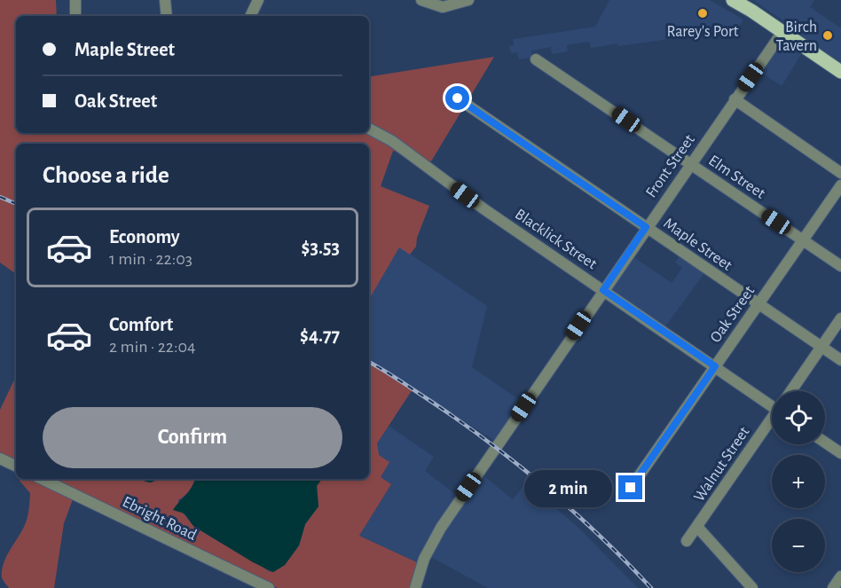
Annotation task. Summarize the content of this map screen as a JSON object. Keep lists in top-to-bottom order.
{
  "streets": {
    "street": [
      "Front Street",
      "Elm Street",
      "Blacklick Street",
      "Maple Street",
      "Oak Street",
      "Walnut Street",
      "Ebright Road"
    ]
  },
  "crossings": [
    ["Front Street", "Elm Street"],
    ["Front Street", "Blacklick Street"],
    ["Front Street", "Maple Street"],
    ["Elm Street", "Oak Street"],
    ["Blacklick Street", "Oak Street"],
    ["Maple Street", "Oak Street"]
  ],
  "places": ["Rarey's Port", "Birch Tavern"],
  "page": {
    "banner": ["Maple Street", "Oak Street"],
    "heading": "Choose a ride",
    "list": [
      {
        "name": "Economy",
        "note": "1 min · 22:03",
        "value": "$3.53"
      },
      {
        "name": "Comfort",
        "note": "2 min · 22:04",
        "value": "$4.77"
      }
    ],
    "map_buttons": ["+", "−"],
    "buttons": "Confirm",
    "bubble": "2 min"
  }
}
